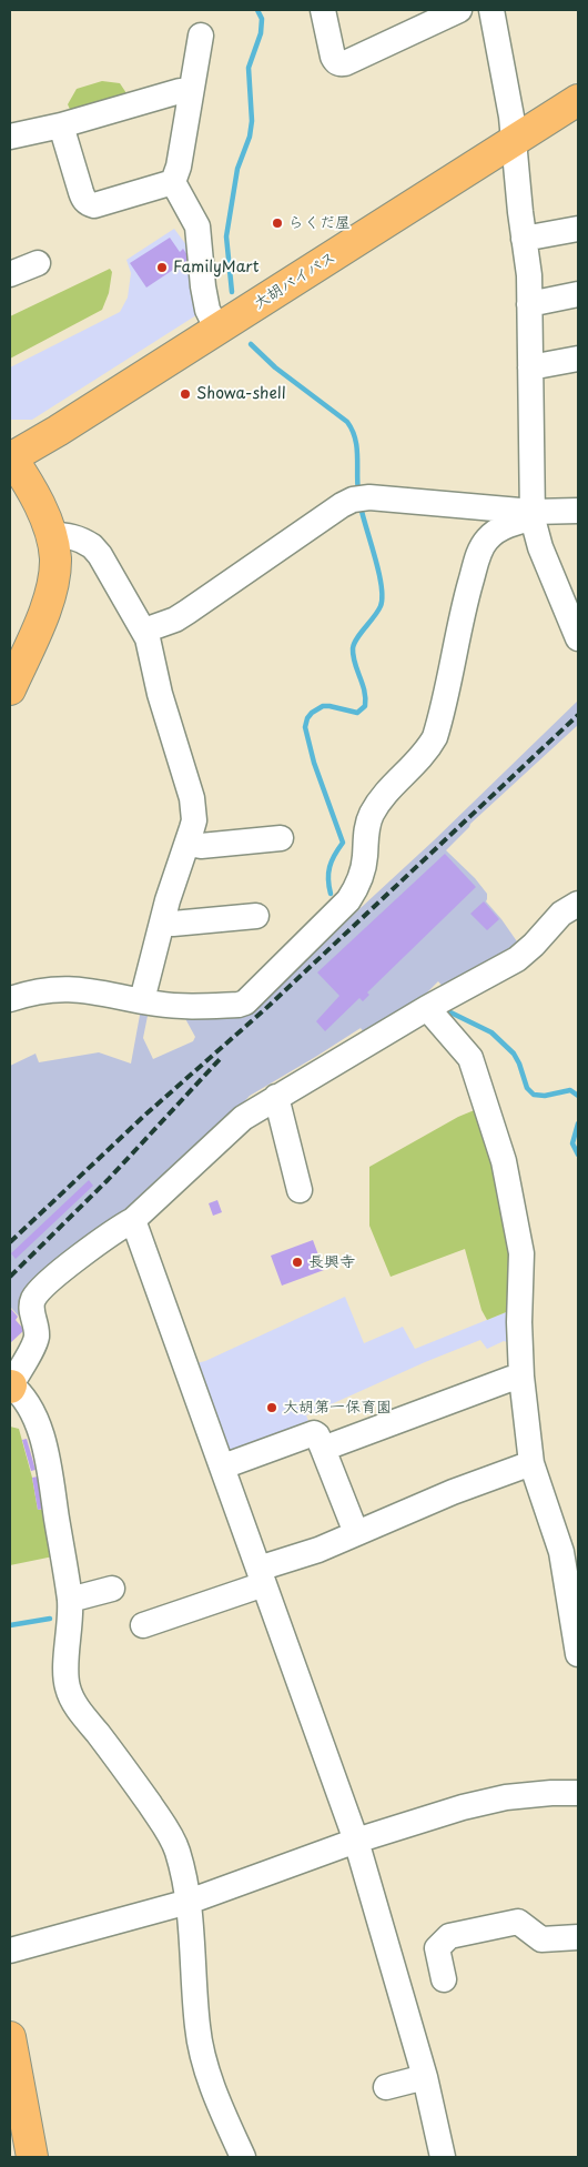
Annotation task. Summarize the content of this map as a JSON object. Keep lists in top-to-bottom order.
{
  "streets": {
    "main road": ["大胡バイパス"]
  },
  "places": [
    "らくだ屋",
    "FamilyMart",
    "Showa-shell",
    "長興寺",
    "大胡第一保育園"
  ]
}
